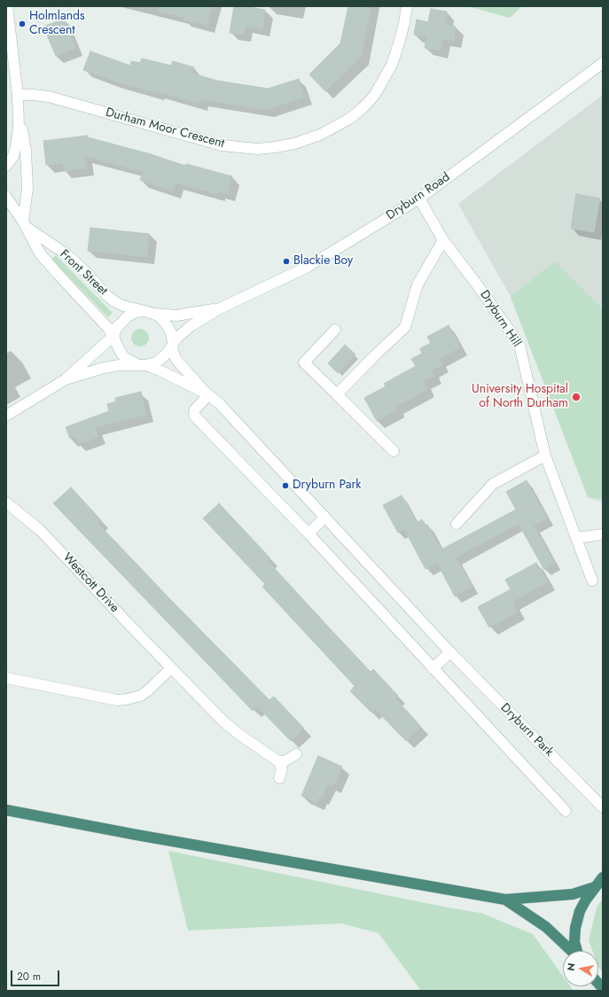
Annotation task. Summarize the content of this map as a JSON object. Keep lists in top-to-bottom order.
{
  "streets": {
    "street": [
      "Durham Moor Crescent",
      "Dryburn Road",
      "Front Street",
      "Dryburn Hill",
      "Westcott Drive",
      "Dryburn Park"
    ]
  },
  "crossings": [
    ["Dryburn Road", "Front Street"],
    ["Dryburn Road", "Dryburn Hill"],
    ["Dryburn Road", "Dryburn Park"],
    ["Front Street", "Dryburn Park"]
  ],
  "places": [
    "Holmlands Crescent",
    "Blackie Boy",
    "University Hospital of North Durham",
    "Dryburn Park"
  ],
  "scale_bar": "20 m",
  "north": "left"
}
